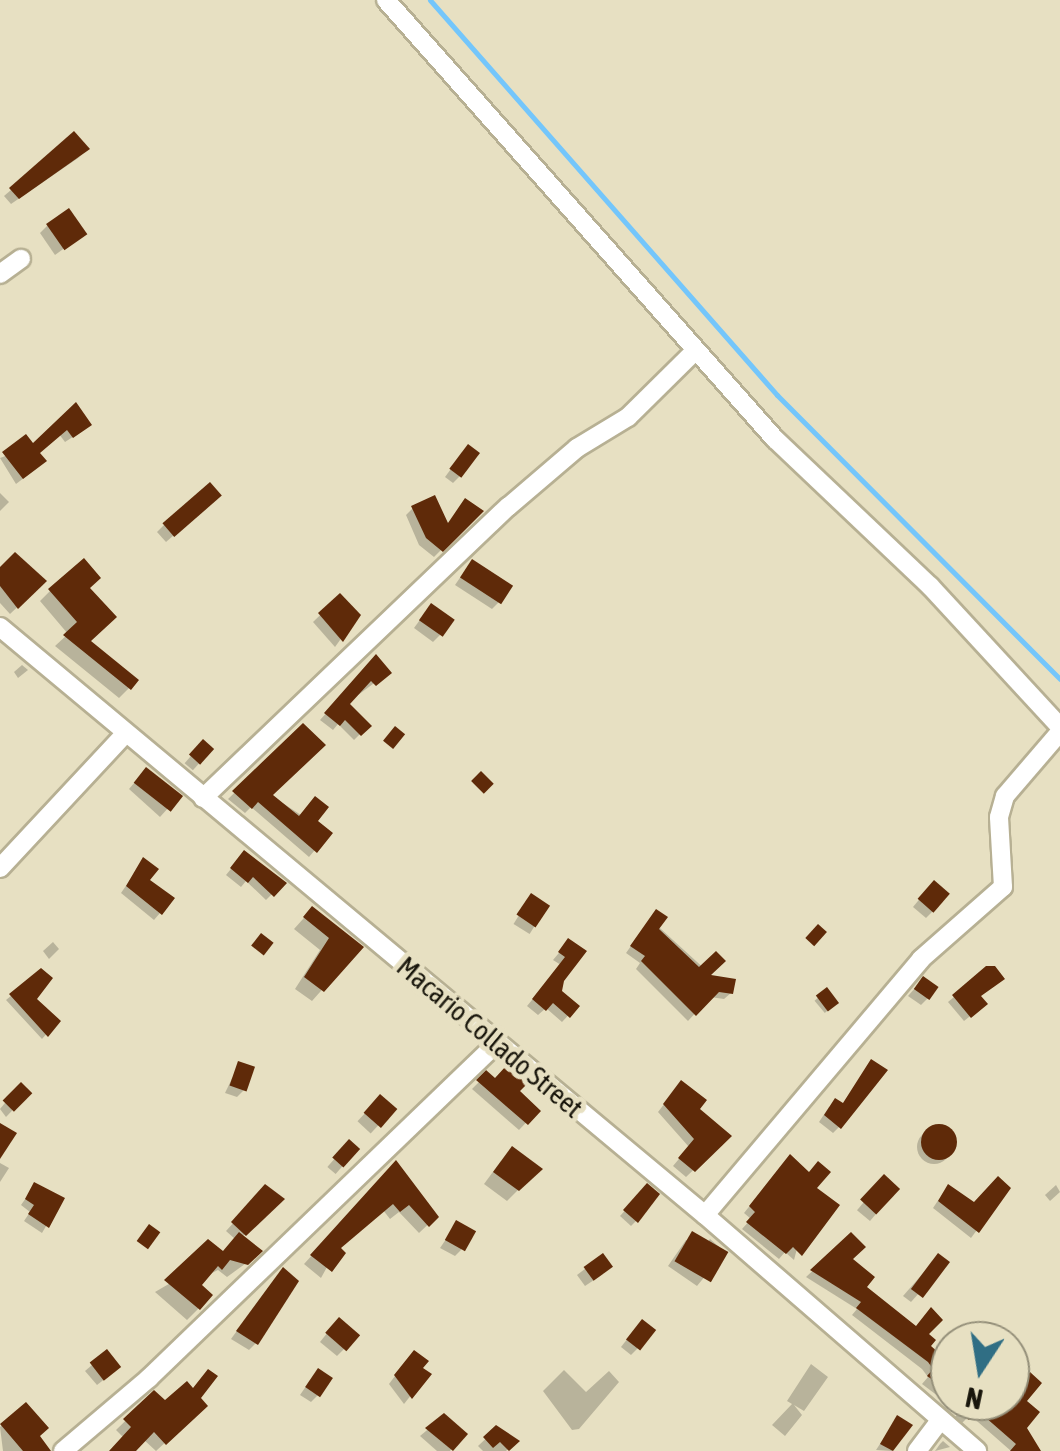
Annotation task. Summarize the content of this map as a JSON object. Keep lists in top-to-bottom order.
{
  "streets": {
    "street": ["Macario Collado Street"]
  },
  "north": "bottom"
}
